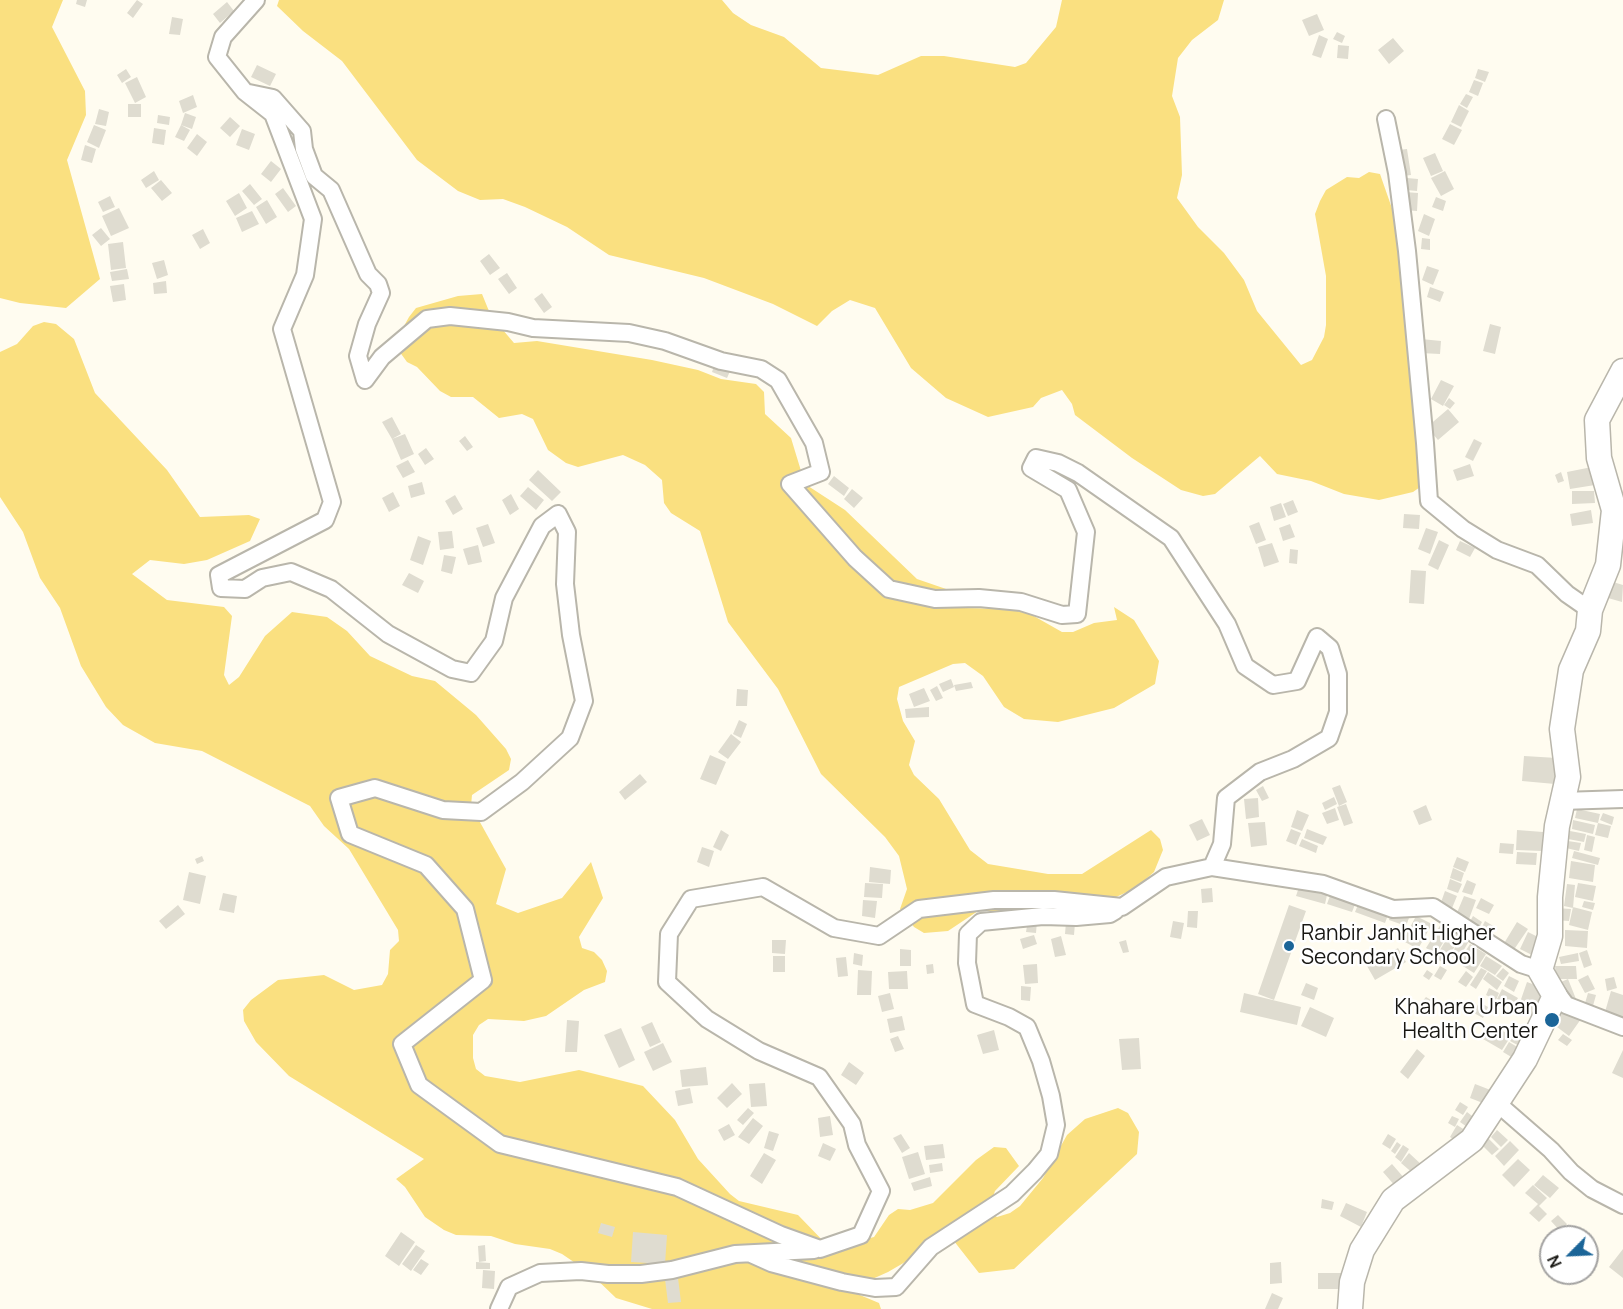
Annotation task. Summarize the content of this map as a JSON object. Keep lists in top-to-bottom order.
{
  "places": ["Ranbir Janhit Higher Secondary School", "Khahare Urban Health Center"],
  "north": "bottom left"
}
